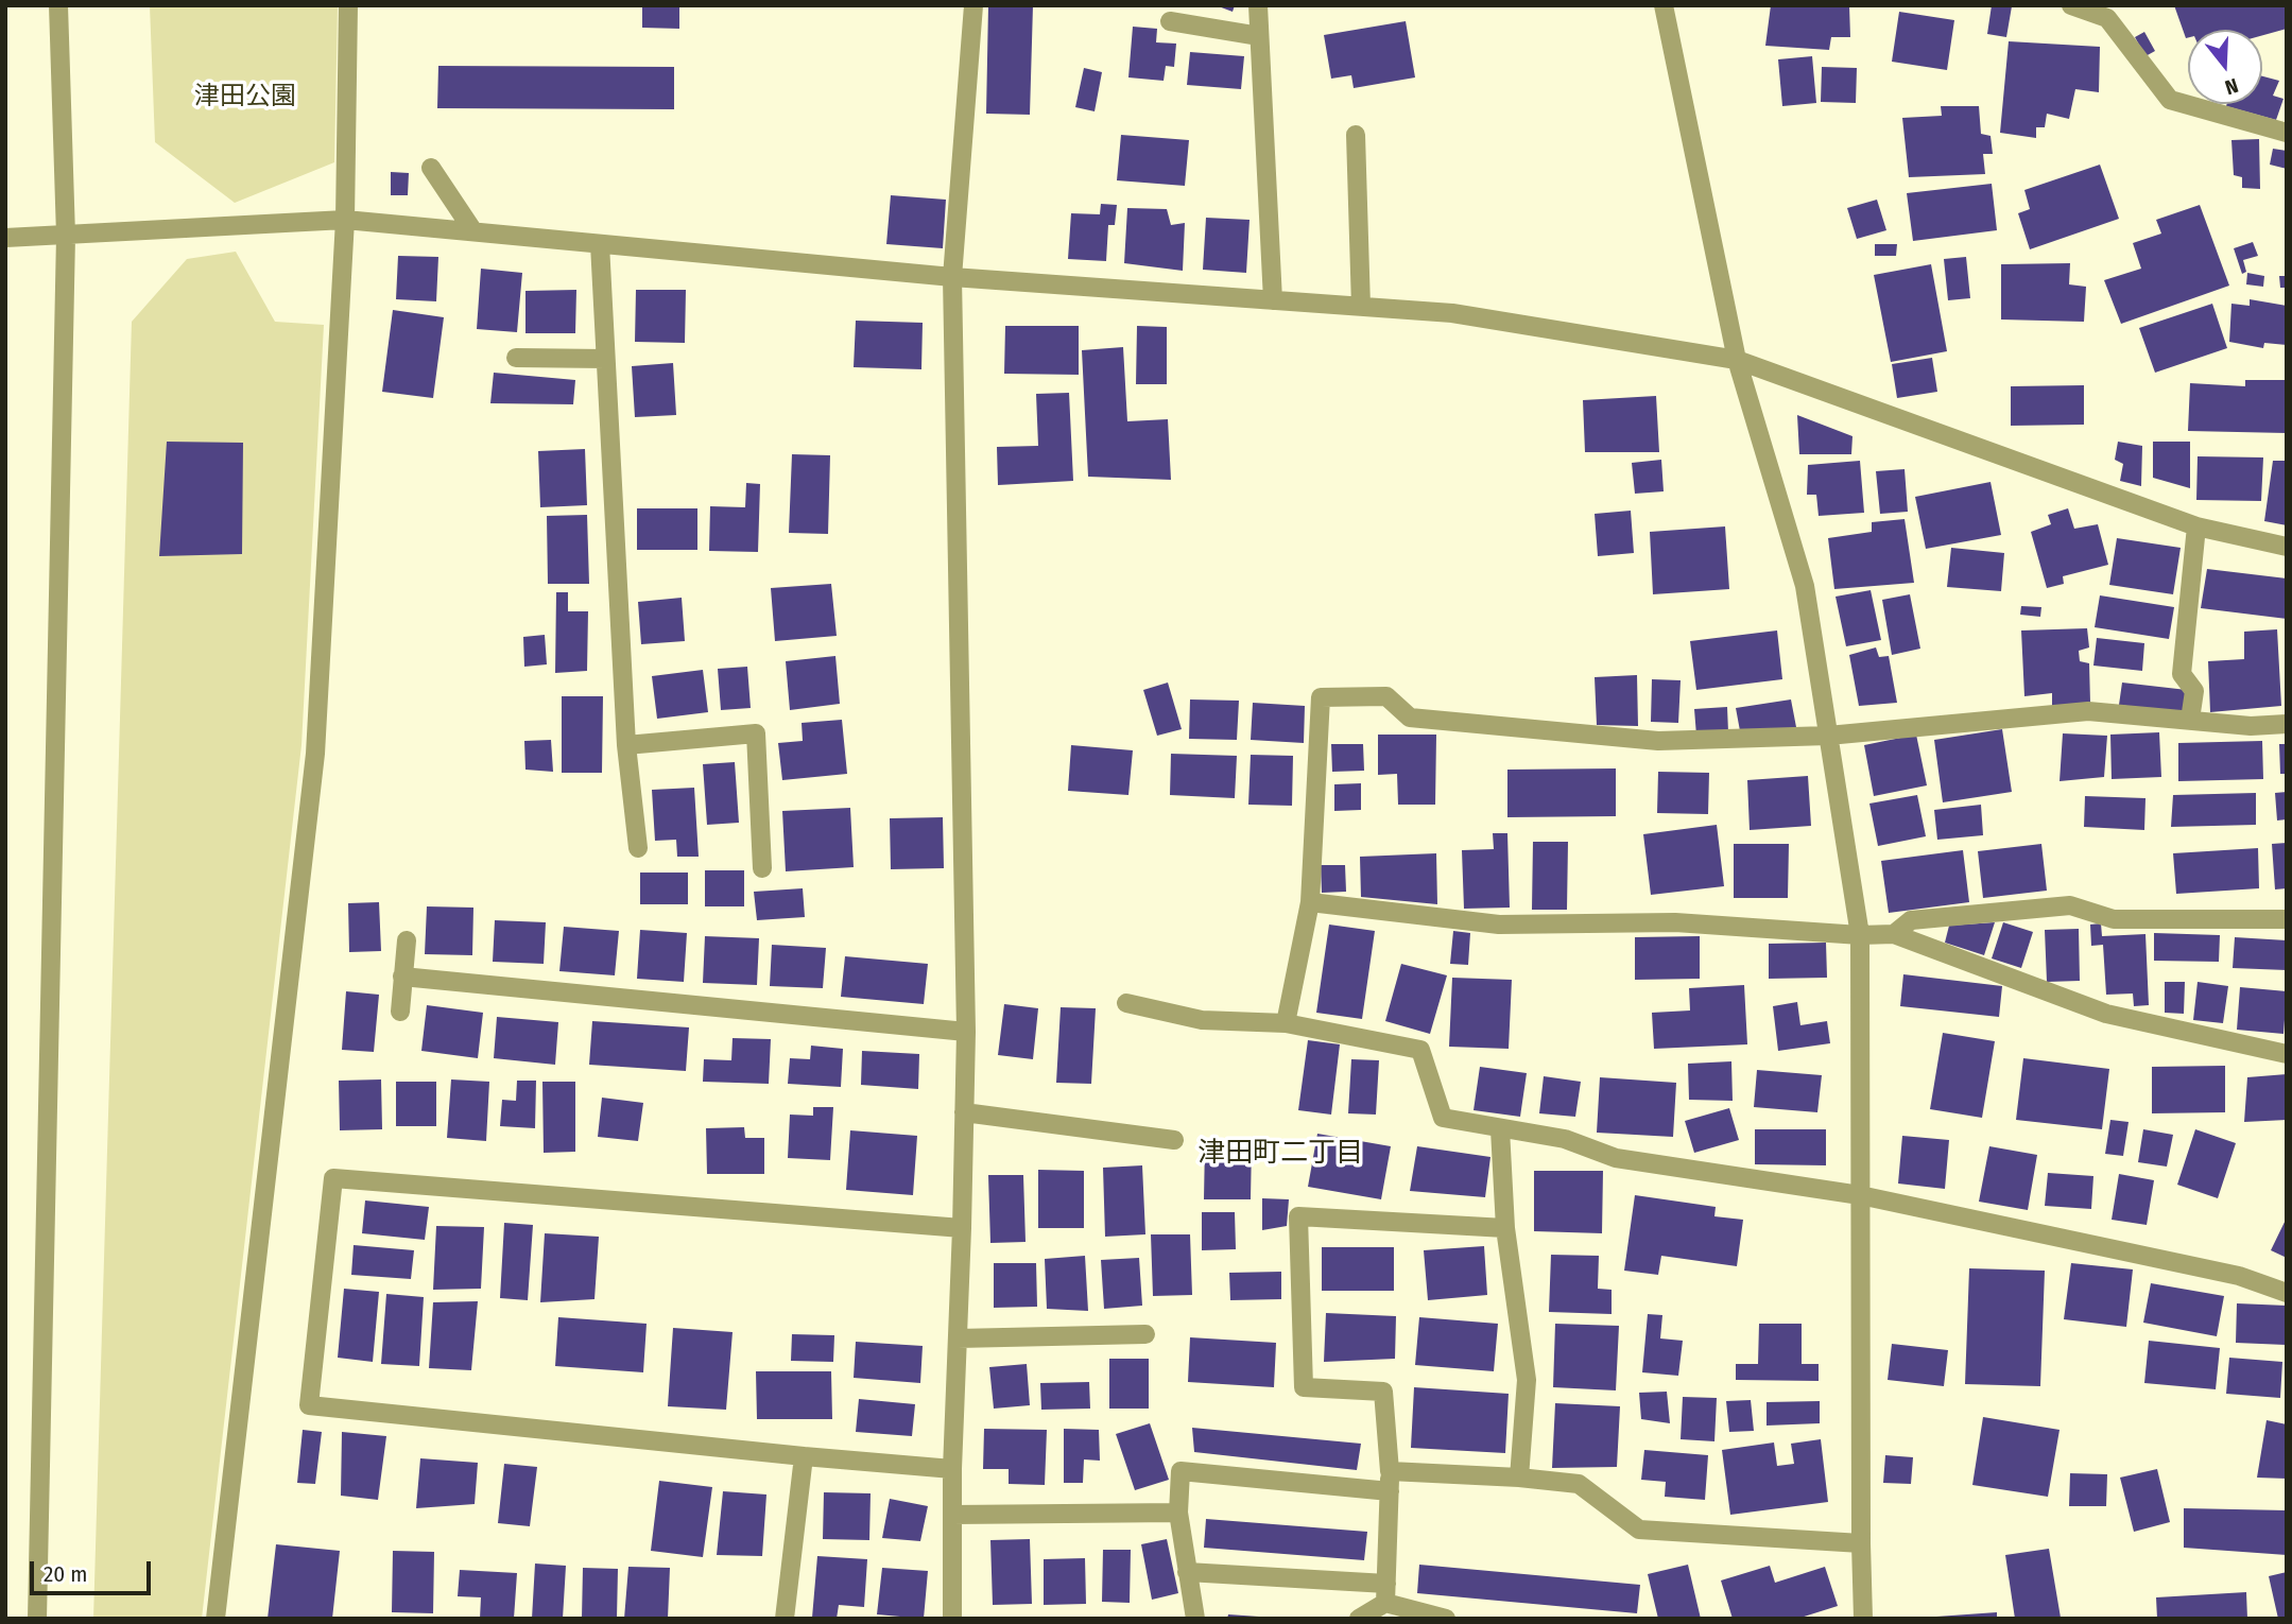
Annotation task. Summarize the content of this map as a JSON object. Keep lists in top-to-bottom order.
{
  "districts": ["津田町二丁目"],
  "parks": ["津田公園"],
  "scale_bar": "20 m",
  "north": "bottom"
}
